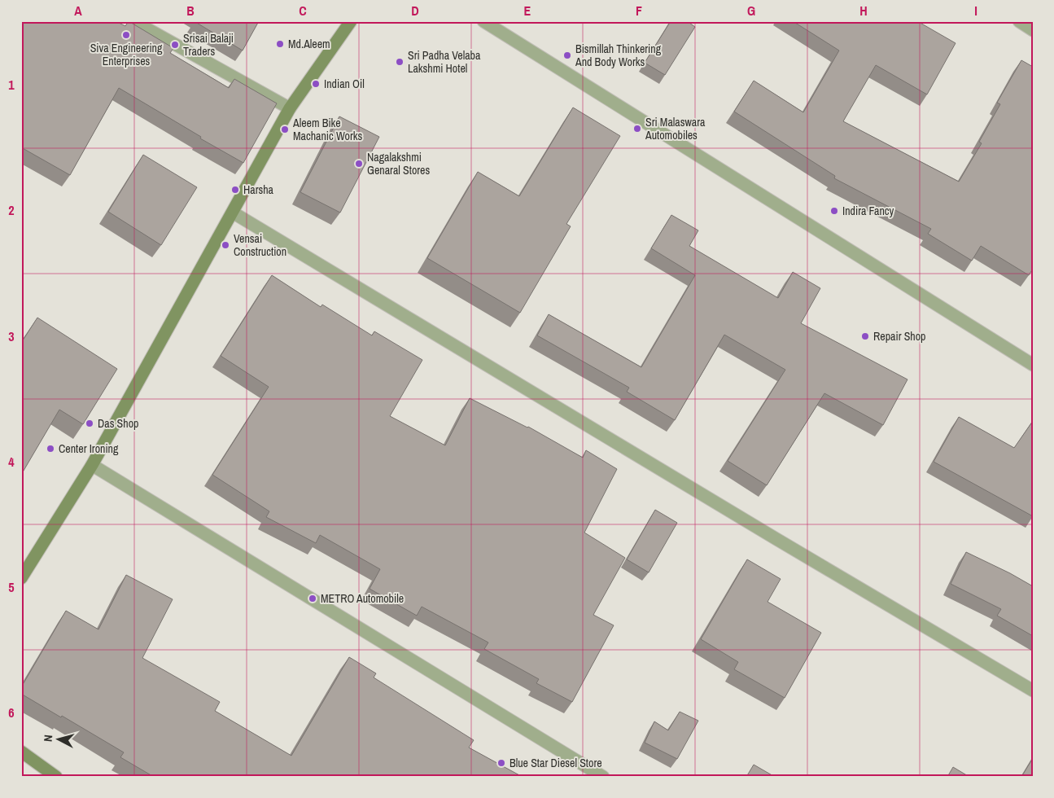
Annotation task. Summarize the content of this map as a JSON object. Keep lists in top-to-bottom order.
{
  "places": [
    "Siva Engineering Enterprises",
    "Md.Aleem",
    "Srisai Balaji Traders",
    "Bismillah Thinkering And Body Works",
    "Sri Padha Velaba Lakshmi Hotel",
    "Indian Oil",
    "Sri Malaswara Automobiles",
    "Aleem Bike Machanic Works",
    "Nagalakshmi Genaral Stores",
    "Harsha",
    "Indira Fancy",
    "Vensai Construction",
    "Repair Shop",
    "Das Shop",
    "Center Ironing",
    "METRO Automobile",
    "Blue Star Diesel Store"
  ],
  "north": "left",
  "grid": {
    "columns": [
      "A",
      "B",
      "C",
      "D",
      "E",
      "F",
      "G",
      "H",
      "I"
    ],
    "rows": [
      "1",
      "2",
      "3",
      "4",
      "5",
      "6"
    ]
  }
}
